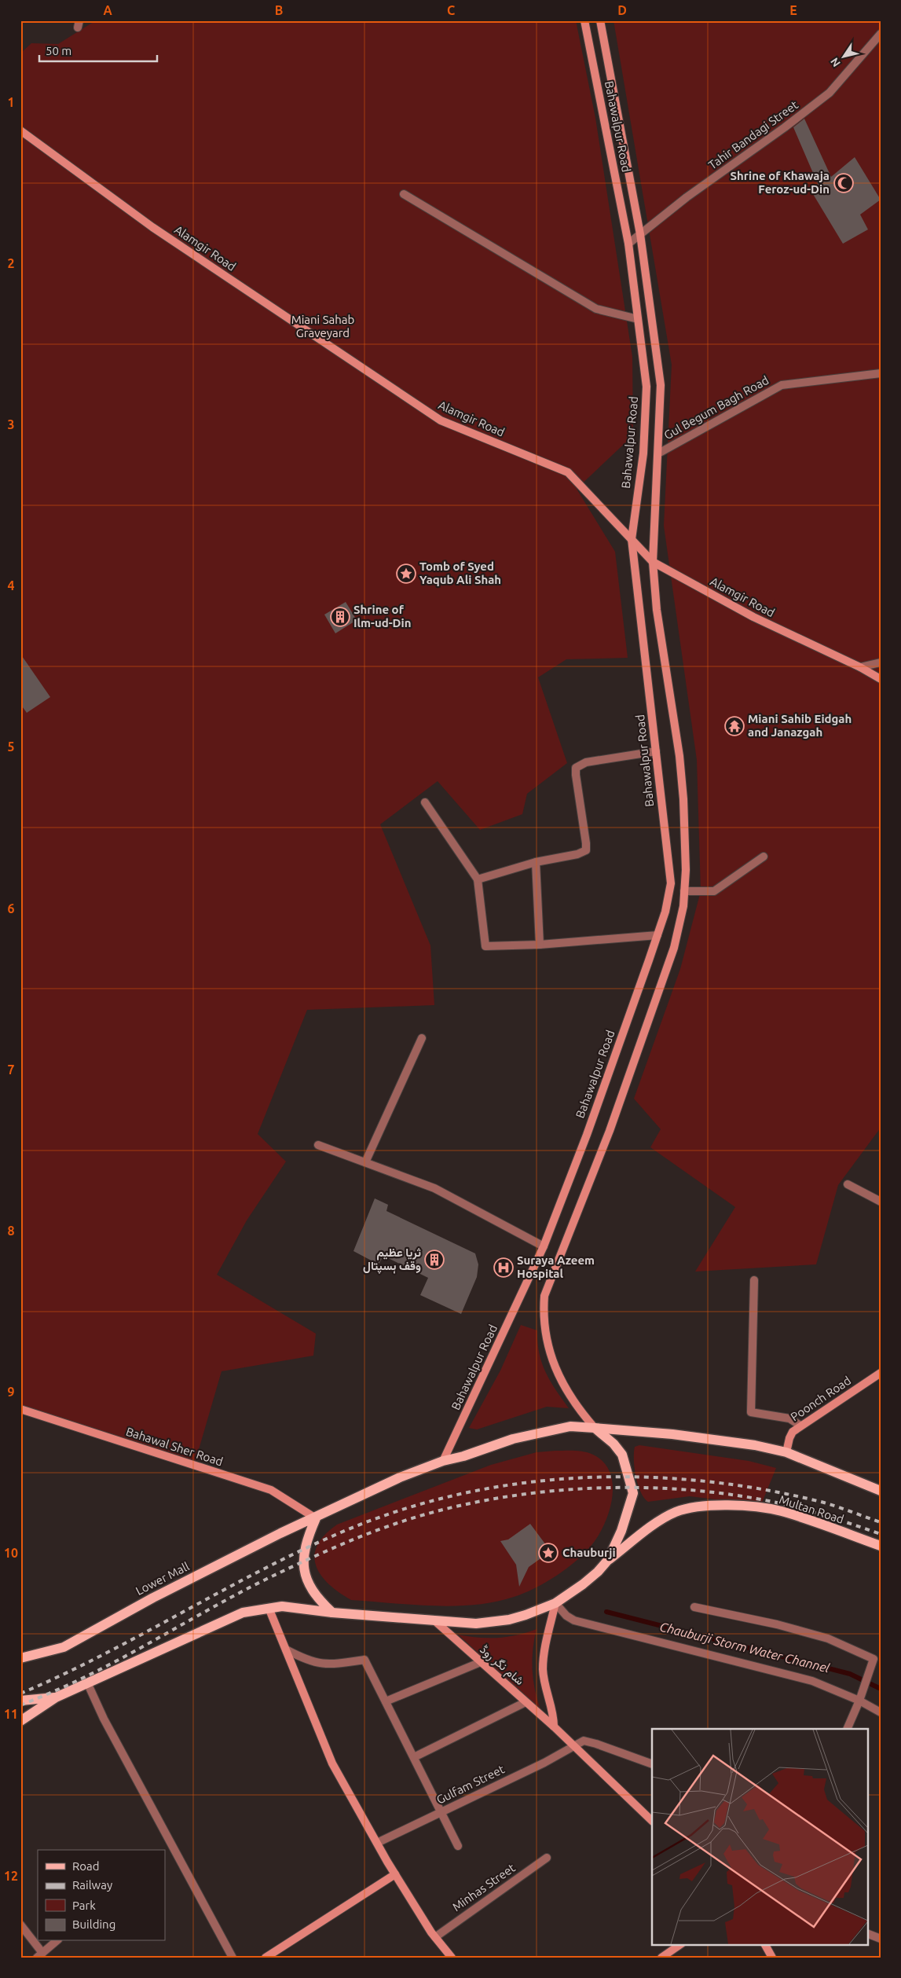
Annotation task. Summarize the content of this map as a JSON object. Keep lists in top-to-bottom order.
{
  "streets": {
    "main road": [
      "Bahawalpur Road",
      "Alamgir Road",
      "Poonch Road",
      "Bahawal Sher Road",
      "Multan Road",
      "Lower Mall",
      "شام نگر روڈ"
    ],
    "street": [
      "Tahir Bandagi Street",
      "Gul Begum Bagh Road",
      "Gulfam Street",
      "Minhas Street"
    ]
  },
  "crossings": [
    ["Bahawalpur Road", "Tahir Bandagi Street"],
    ["Bahawalpur Road", "Alamgir Road"],
    ["Bahawalpur Road", "Gul Begum Bagh Road"],
    ["Bahawalpur Road", "Lower Mall"],
    ["Bahawal Sher Road", "Lower Mall"],
    ["شام نگر روڈ", "Gulfam Street"]
  ],
  "water": ["Chauburji Storm Water Channel"],
  "parks": ["Miani Sahab Graveyard"],
  "places": {
    "mosque": ["Shrine of Khawaja Feroz-ud-Din"],
    "place": ["Tomb of Syed Yaqub Ali Shah", "Chauburji"],
    "building": ["Shrine of Ilm-ud-Din", "ثریا عظیم وقف ہسپتال"],
    "temple": ["Miani Sahib Eidgah and Janazgah"],
    "hospital": ["Suraya Azeem Hospital"]
  },
  "legend": [
    "Road",
    "Railway",
    "Park",
    "Building"
  ],
  "scale_bar": "50 m",
  "north": "bottom left",
  "grid": {
    "columns": [
      "A",
      "B",
      "C",
      "D",
      "E"
    ],
    "rows": [
      "1",
      "2",
      "3",
      "4",
      "5",
      "6",
      "7",
      "8",
      "9",
      "10",
      "11",
      "12"
    ]
  }
}
